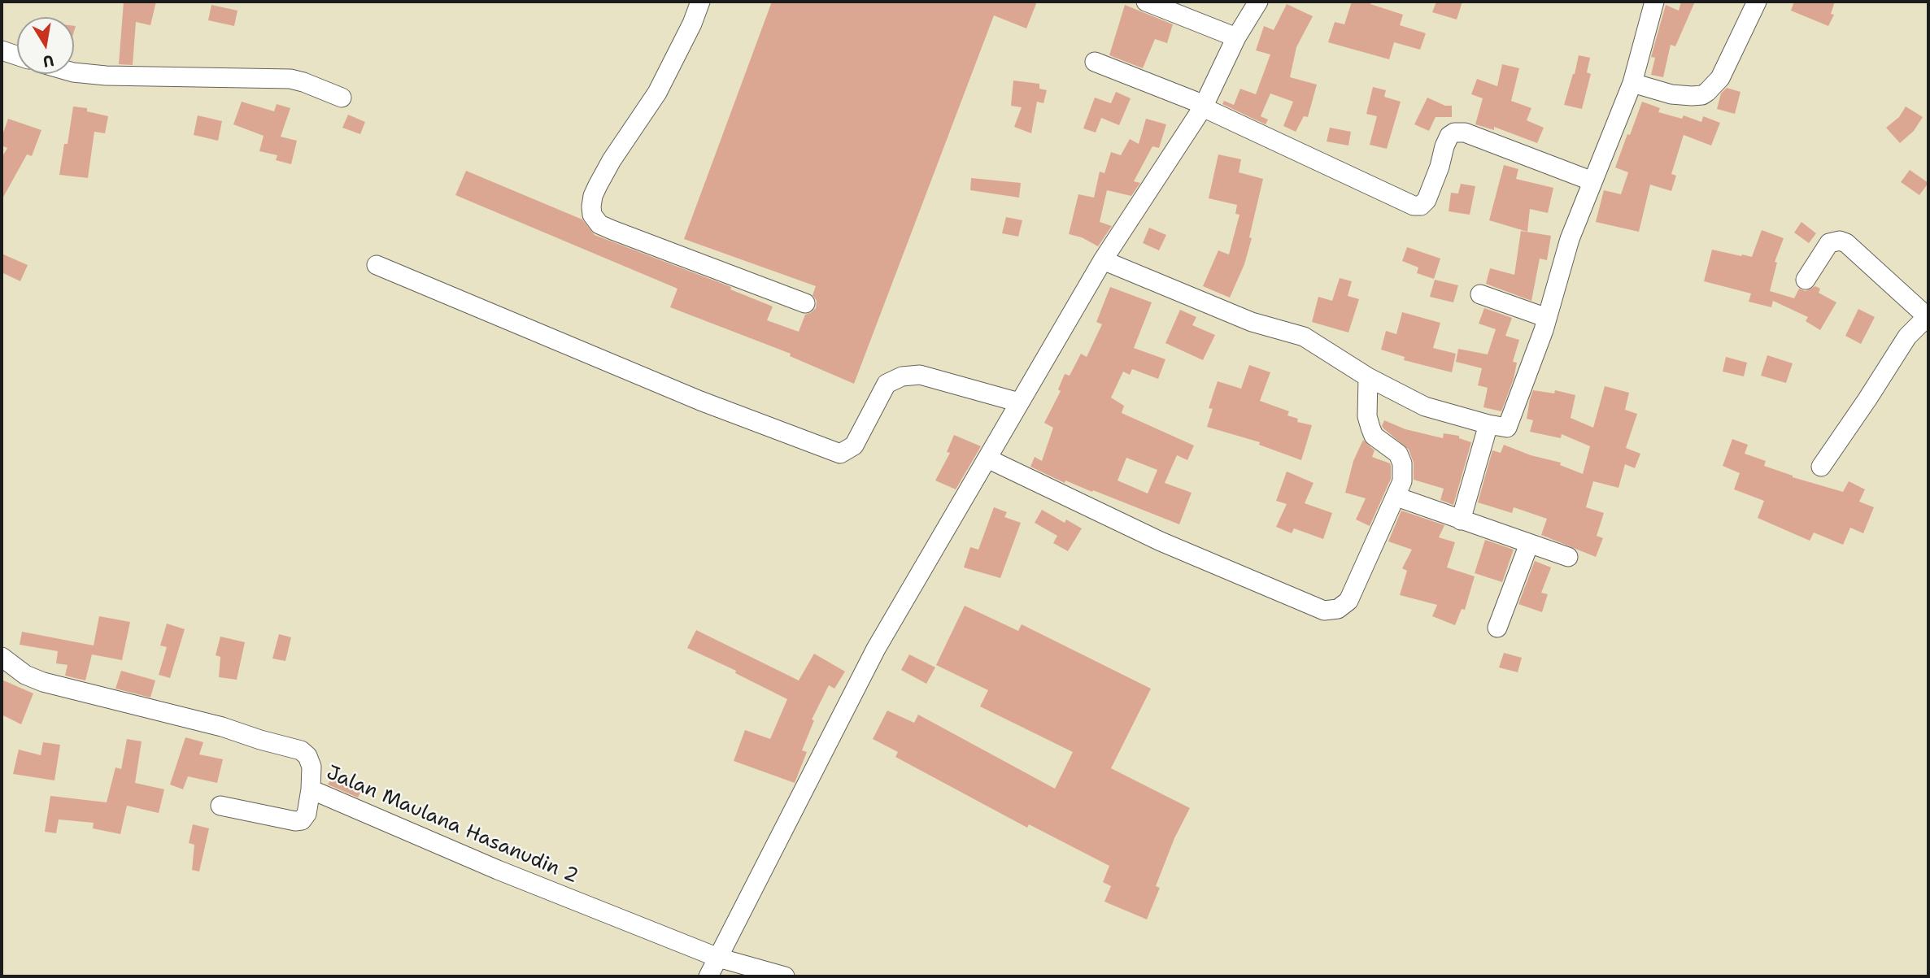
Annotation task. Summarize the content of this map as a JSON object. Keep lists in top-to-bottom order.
{
  "streets": {
    "street": ["Jalan Maulana Hasanudin 2"]
  },
  "north": "bottom"
}
